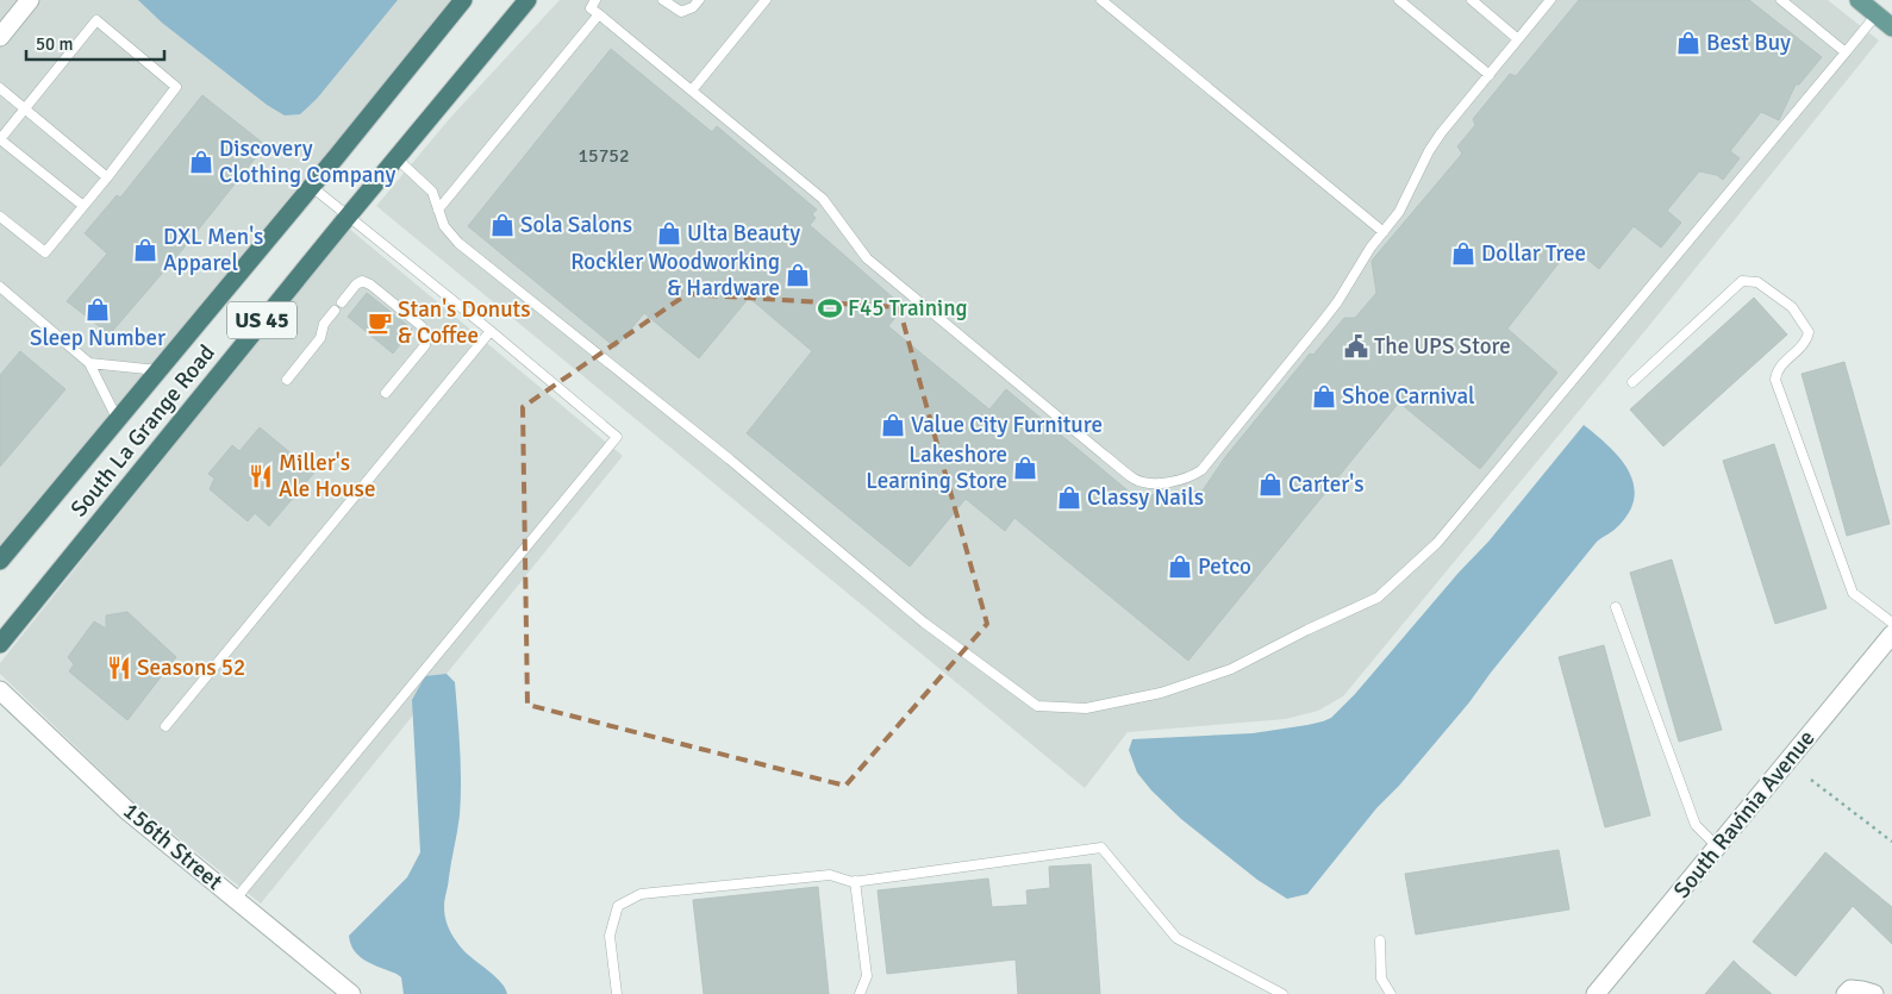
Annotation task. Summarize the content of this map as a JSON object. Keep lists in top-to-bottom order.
{
  "streets": {
    "highway": ["US 45", "South La Grange Road"],
    "street": ["South Ravinia Avenue", "156th Street"]
  },
  "places": {
    "shop": [
      "Best Buy",
      "Discovery Clothing Company",
      "Sola Salons",
      "Ulta Beauty",
      "DXL Men's Apparel",
      "Dollar Tree",
      "Rockler Woodworking & Hardware",
      "Sleep Number",
      "Shoe Carnival",
      "Value City Furniture",
      "Lakeshore Learning Store",
      "Carter's",
      "Classy Nails",
      "Petco"
    ],
    "sports": ["F45 Training"],
    "cafe": ["Stan's Donuts & Coffee"],
    "public building": ["The UPS Store"],
    "restaurant": ["Miller's Ale House", "Seasons 52"]
  },
  "house_numbers": ["15752"],
  "scale_bar": "50 m"
}
